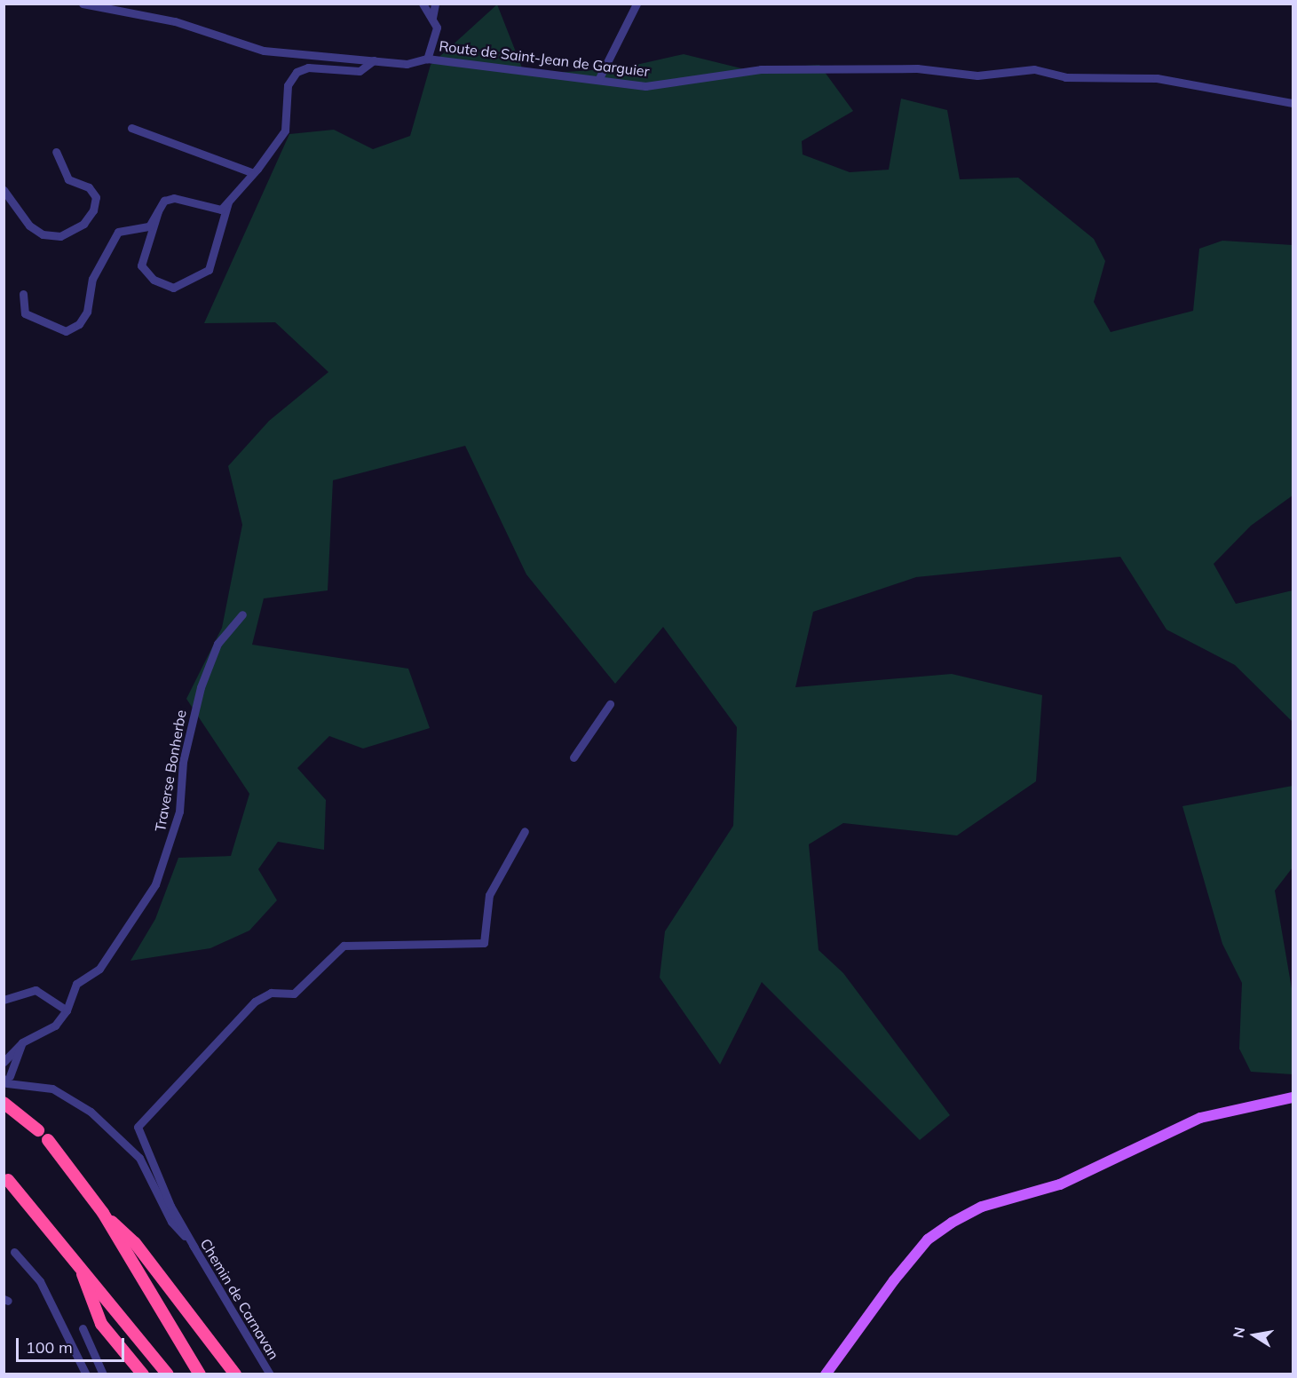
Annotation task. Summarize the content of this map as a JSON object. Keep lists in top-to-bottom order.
{
  "streets": {
    "street": ["Route de Saint-Jean de Garguier", "Traverse Bonherbe", "Chemin de Carnavan"]
  },
  "scale_bar": "100 m",
  "north": "left"
}
